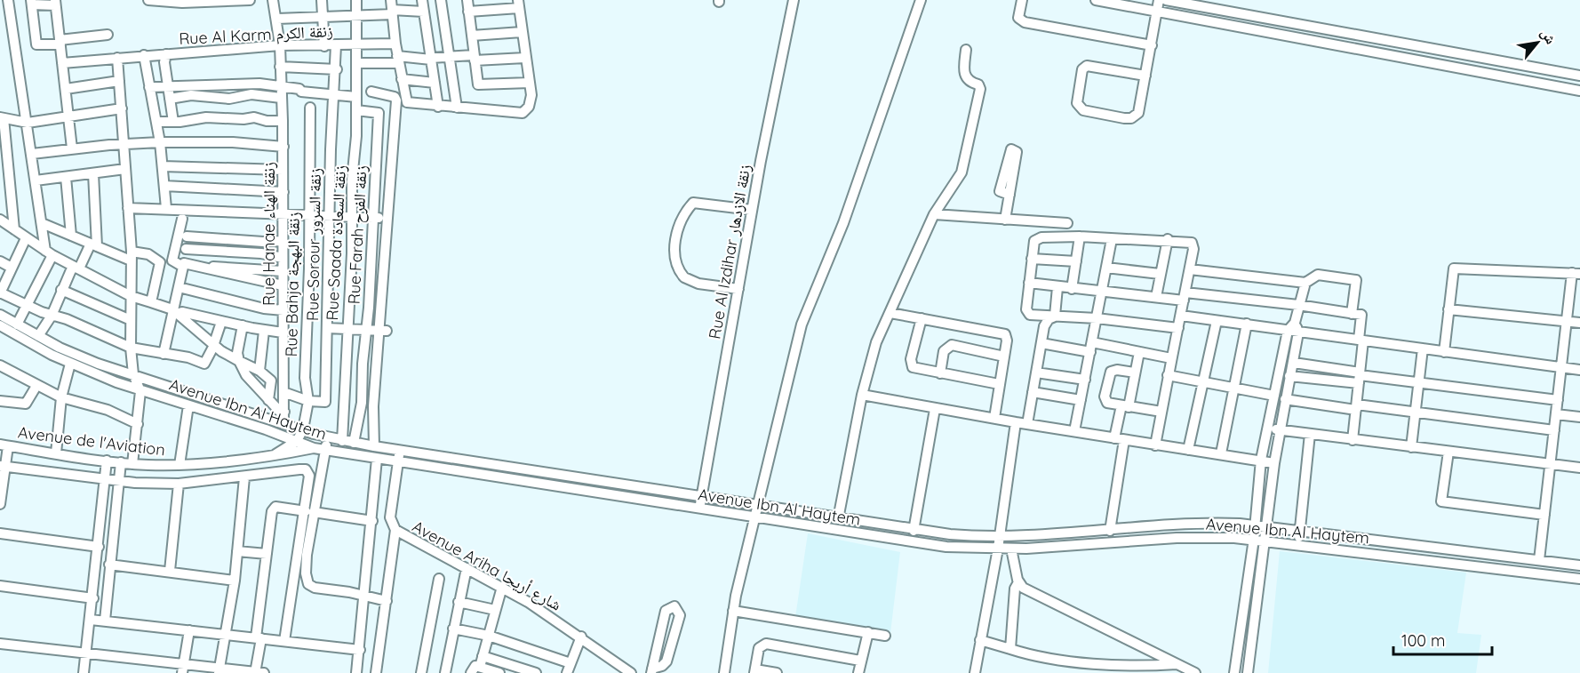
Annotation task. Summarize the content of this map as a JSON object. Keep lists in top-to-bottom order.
{
  "streets": {
    "street": [
      "Rue Al Karm زنقة الكرم",
      "Rue Hanae زنقة الهناء",
      "Rue Farah زنقة الفرح",
      "Rue Saada زنقة السعادة",
      "Rue Sorour زنقة السرور",
      "Rue Al Izdihar زنقة الازدهار",
      "Rue Bahja زنقة البهجة",
      "Avenue Ibn Al Haytem",
      "Avenue de l'Aviation",
      "Avenue Ariha شارع أريحا"
    ]
  },
  "crossings": [
    ["Rue Al Karm زنقة الكرم", "Rue Hanae زنقة الهناء"],
    ["Rue Al Karm زنقة الكرم", "Rue Saada زنقة السعادة"],
    ["Rue Al Karm زنقة الكرم", "Rue Sorour زنقة السرور"],
    ["Rue Hanae زنقة الهناء", "Avenue Ibn Al Haytem"],
    ["Rue Farah زنقة الفرح", "Rue Saada زنقة السعادة"],
    ["Rue Farah زنقة الفرح", "Avenue Ibn Al Haytem"],
    ["Rue Saada زنقة السعادة", "Avenue Ibn Al Haytem"],
    ["Rue Sorour زنقة السرور", "Rue Bahja زنقة البهجة"],
    ["Rue Al Izdihar زنقة الازدهار", "Avenue Ibn Al Haytem"],
    ["Rue Bahja زنقة البهجة", "Avenue Ibn Al Haytem"],
    ["Rue Bahja زنقة البهجة", "Avenue de l'Aviation"],
    ["Avenue Ibn Al Haytem", "Avenue de l'Aviation"],
    ["Avenue Ibn Al Haytem", "Avenue Ariha شارع أريحا"]
  ],
  "scale_bar": "100 m",
  "north": "top right"
}
